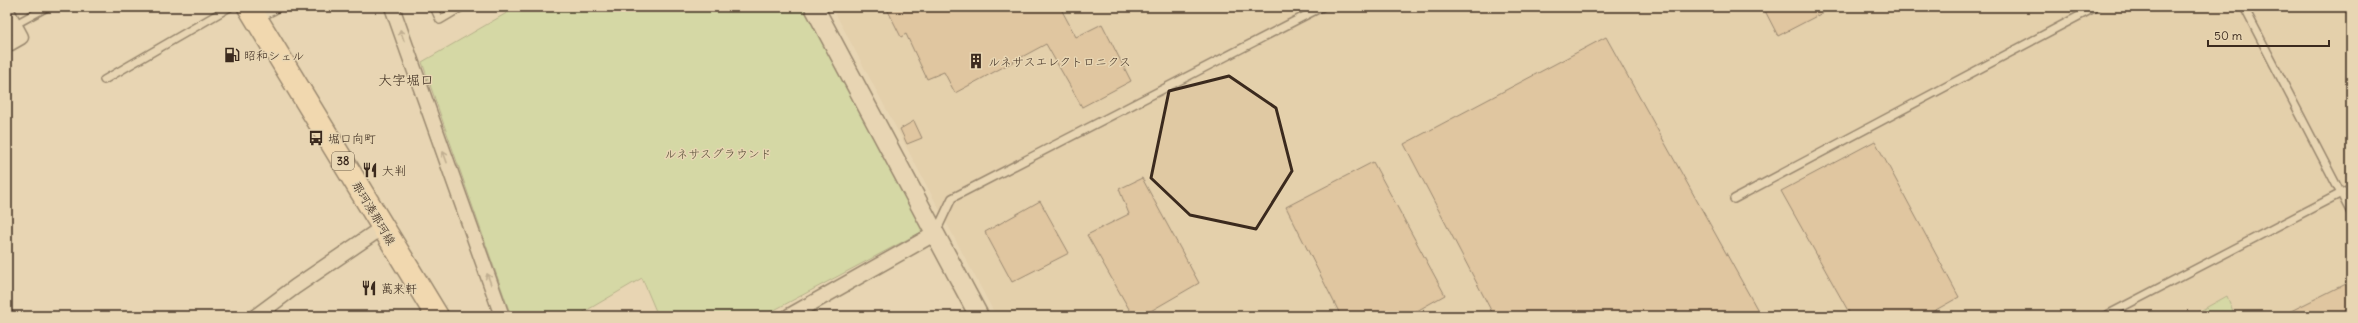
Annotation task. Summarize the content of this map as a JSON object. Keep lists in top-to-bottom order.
{
  "streets": {
    "main road": ["38", "那珂湊那珂線"]
  },
  "districts": ["大字堀口"],
  "parks": ["ルネサスグラウンド"],
  "places": {
    "fuel station": ["昭和シェル"],
    "building": ["ルネサスエレクトロニクス"],
    "bus stop": ["堀口向町"],
    "restaurant": ["大判", "萬来軒"]
  },
  "scale_bar": "50 m"
}
